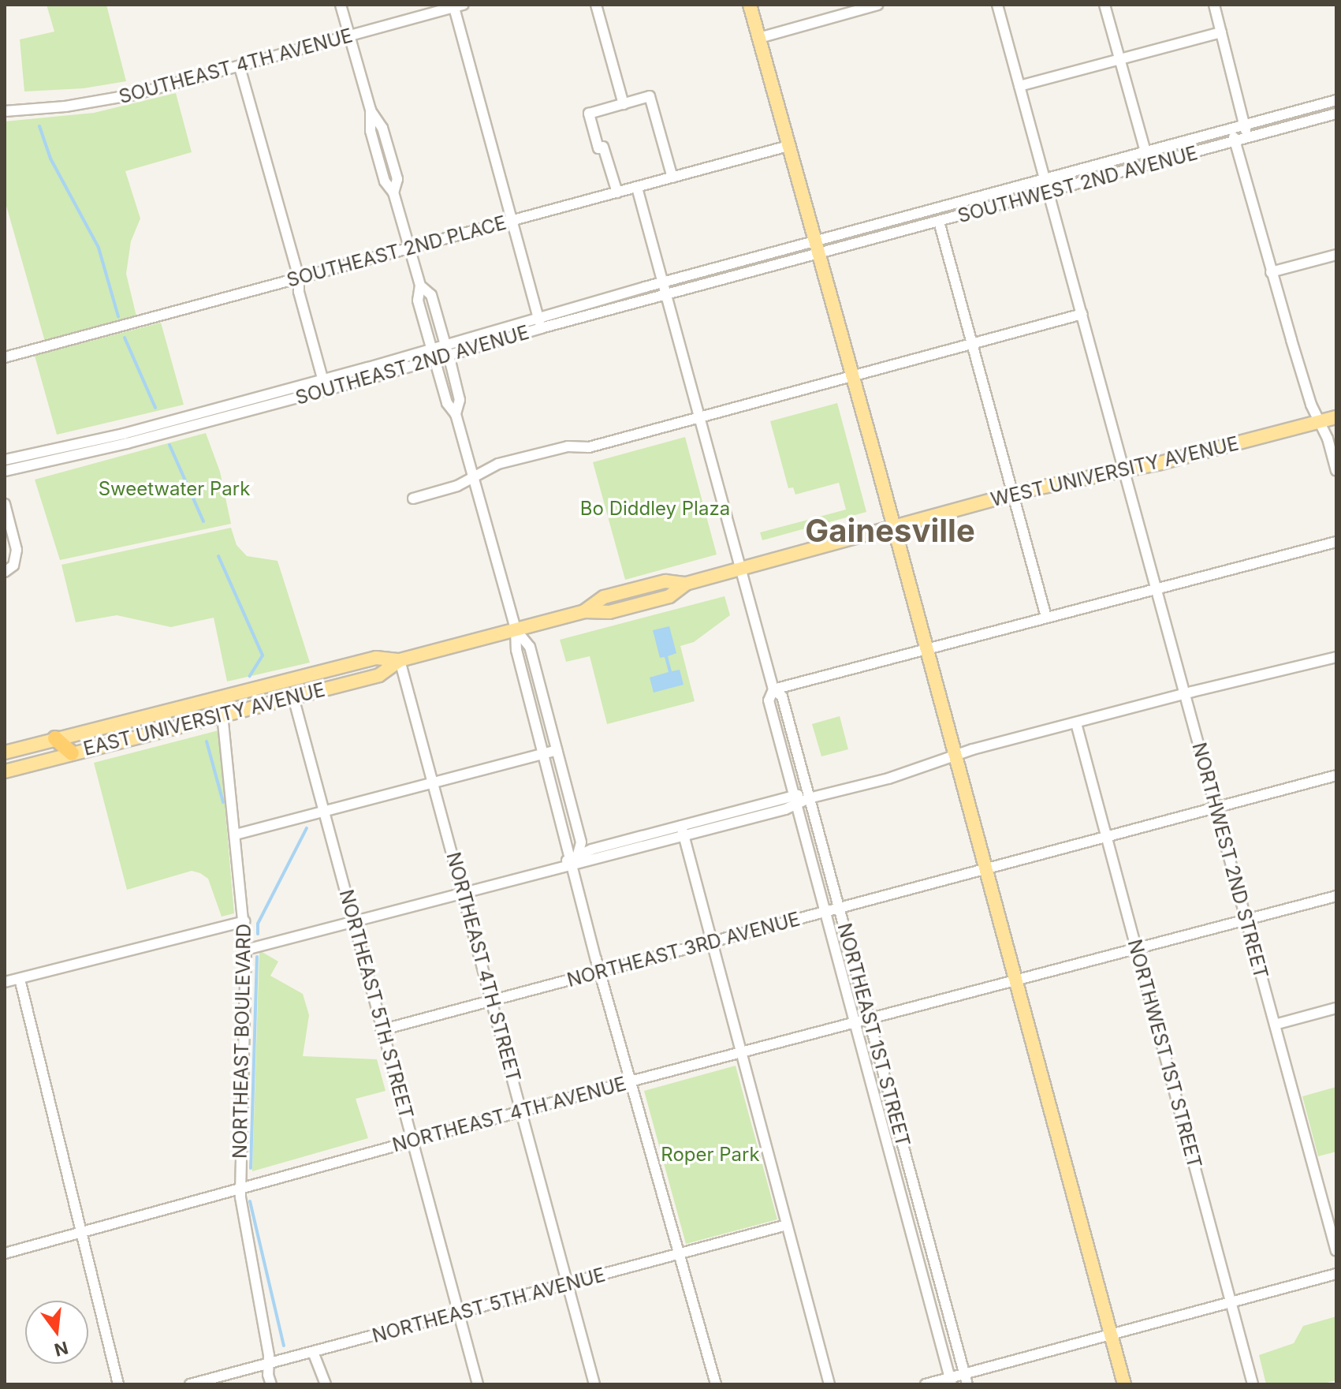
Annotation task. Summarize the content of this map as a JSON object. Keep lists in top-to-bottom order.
{
  "streets": {
    "main road": ["WEST UNIVERSITY AVENUE", "EAST UNIVERSITY AVENUE"],
    "street": [
      "SOUTHEAST 4TH AVENUE",
      "SOUTHWEST 2ND AVENUE",
      "SOUTHEAST 2ND PLACE",
      "SOUTHEAST 2ND AVENUE",
      "NORTHWEST 2ND STREET",
      "NORTHEAST 3RD AVENUE",
      "NORTHEAST 4TH STREET",
      "NORTHEAST 5TH STREET",
      "NORTHEAST 1ST STREET",
      "NORTHEAST BOULEVARD",
      "NORTHWEST 1ST STREET",
      "NORTHEAST 4TH AVENUE",
      "NORTHEAST 5TH AVENUE"
    ]
  },
  "crossings": [
    ["SOUTHWEST 2ND AVENUE", "SOUTHEAST 2ND AVENUE"],
    ["SOUTHWEST 2ND AVENUE", "NORTHWEST 2ND STREET"],
    ["SOUTHEAST 2ND PLACE", "NORTHEAST 1ST STREET"],
    ["SOUTHEAST 2ND AVENUE", "NORTHEAST 1ST STREET"],
    ["WEST UNIVERSITY AVENUE", "EAST UNIVERSITY AVENUE"],
    ["WEST UNIVERSITY AVENUE", "NORTHWEST 2ND STREET"],
    ["EAST UNIVERSITY AVENUE", "NORTHEAST 4TH STREET"],
    ["EAST UNIVERSITY AVENUE", "NORTHEAST 5TH STREET"],
    ["EAST UNIVERSITY AVENUE", "NORTHEAST 1ST STREET"],
    ["EAST UNIVERSITY AVENUE", "NORTHEAST BOULEVARD"],
    ["NORTHWEST 2ND STREET", "NORTHEAST 3RD AVENUE"],
    ["NORTHWEST 2ND STREET", "NORTHEAST 4TH AVENUE"],
    ["NORTHEAST 3RD AVENUE", "NORTHEAST 4TH STREET"],
    ["NORTHEAST 3RD AVENUE", "NORTHEAST 5TH STREET"],
    ["NORTHEAST 3RD AVENUE", "NORTHEAST 1ST STREET"],
    ["NORTHEAST 3RD AVENUE", "NORTHWEST 1ST STREET"],
    ["NORTHEAST 4TH STREET", "NORTHEAST 4TH AVENUE"],
    ["NORTHEAST 4TH STREET", "NORTHEAST 5TH AVENUE"],
    ["NORTHEAST 5TH STREET", "NORTHEAST 4TH AVENUE"],
    ["NORTHEAST 5TH STREET", "NORTHEAST 5TH AVENUE"],
    ["NORTHEAST 1ST STREET", "NORTHEAST 4TH AVENUE"],
    ["NORTHEAST BOULEVARD", "NORTHEAST 4TH AVENUE"],
    ["NORTHEAST BOULEVARD", "NORTHEAST 5TH AVENUE"],
    ["NORTHWEST 1ST STREET", "NORTHEAST 4TH AVENUE"]
  ],
  "districts": ["Gainesville"],
  "parks": ["Sweetwater Park", "Bo Diddley Plaza", "Roper Park"],
  "north": "bottom"
}
